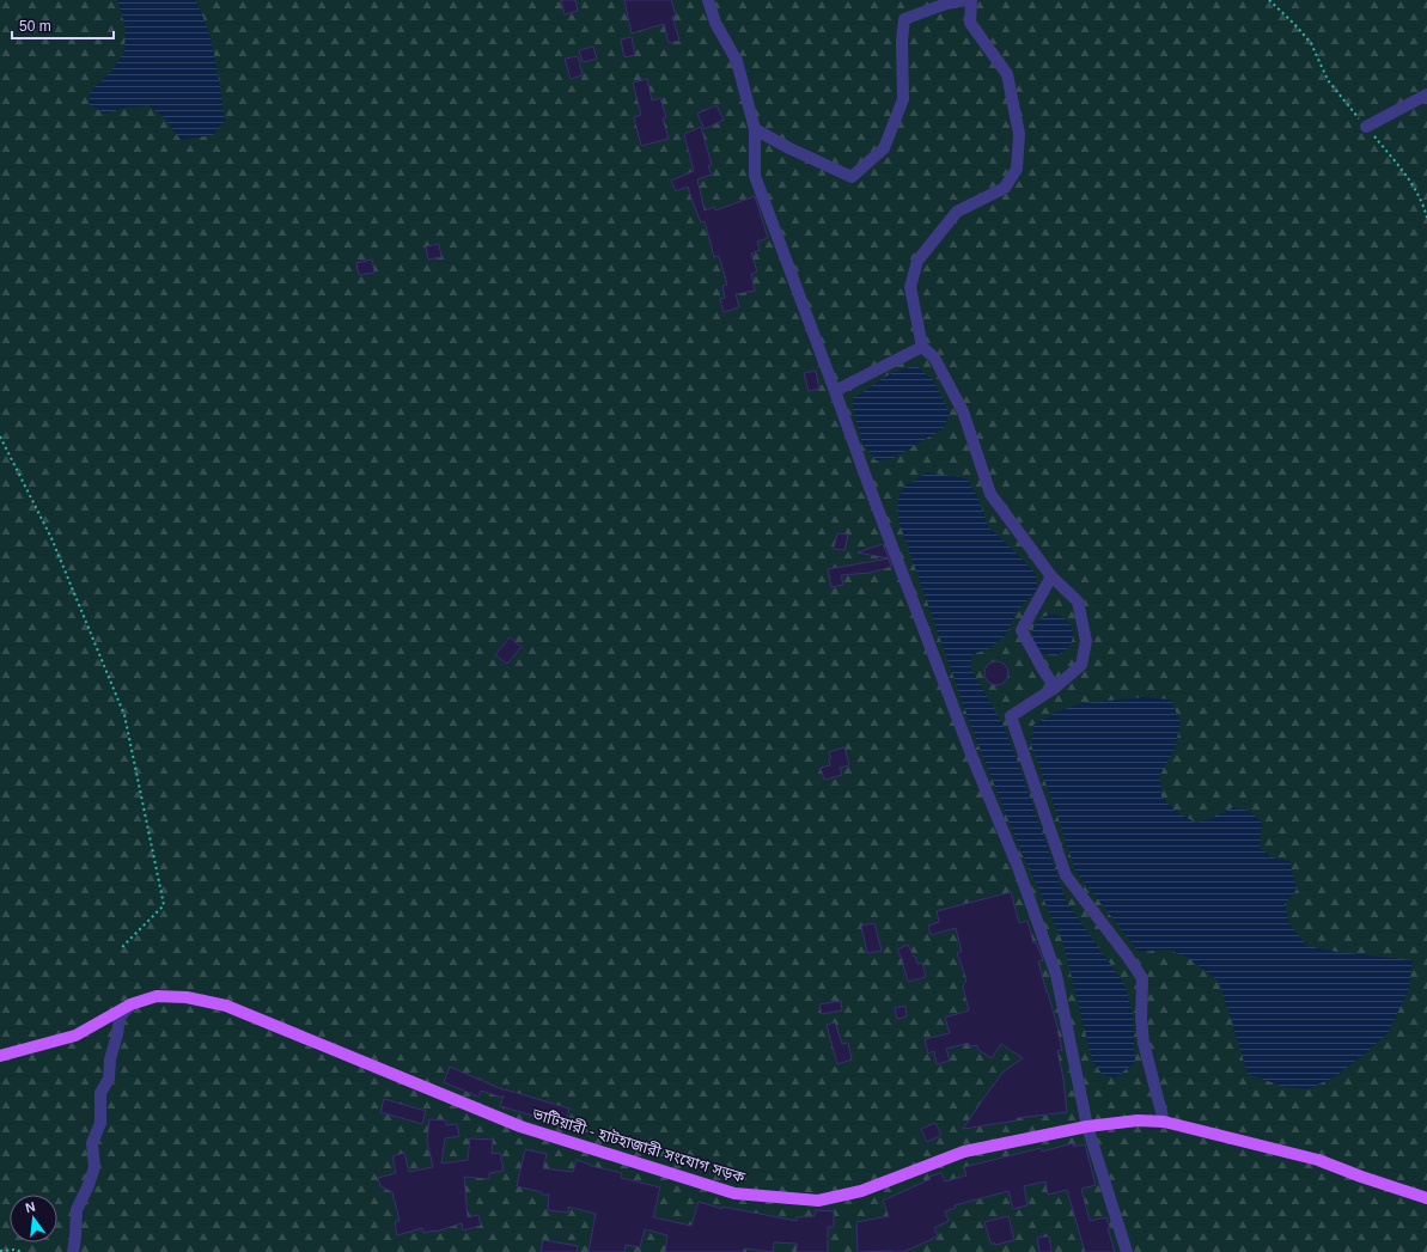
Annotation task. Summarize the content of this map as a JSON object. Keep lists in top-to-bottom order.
{
  "streets": {
    "main road": ["ভাটিয়ারী - হাটহাজারী সংযোগ সড়ক"]
  },
  "scale_bar": "50 m",
  "north": "top"
}
